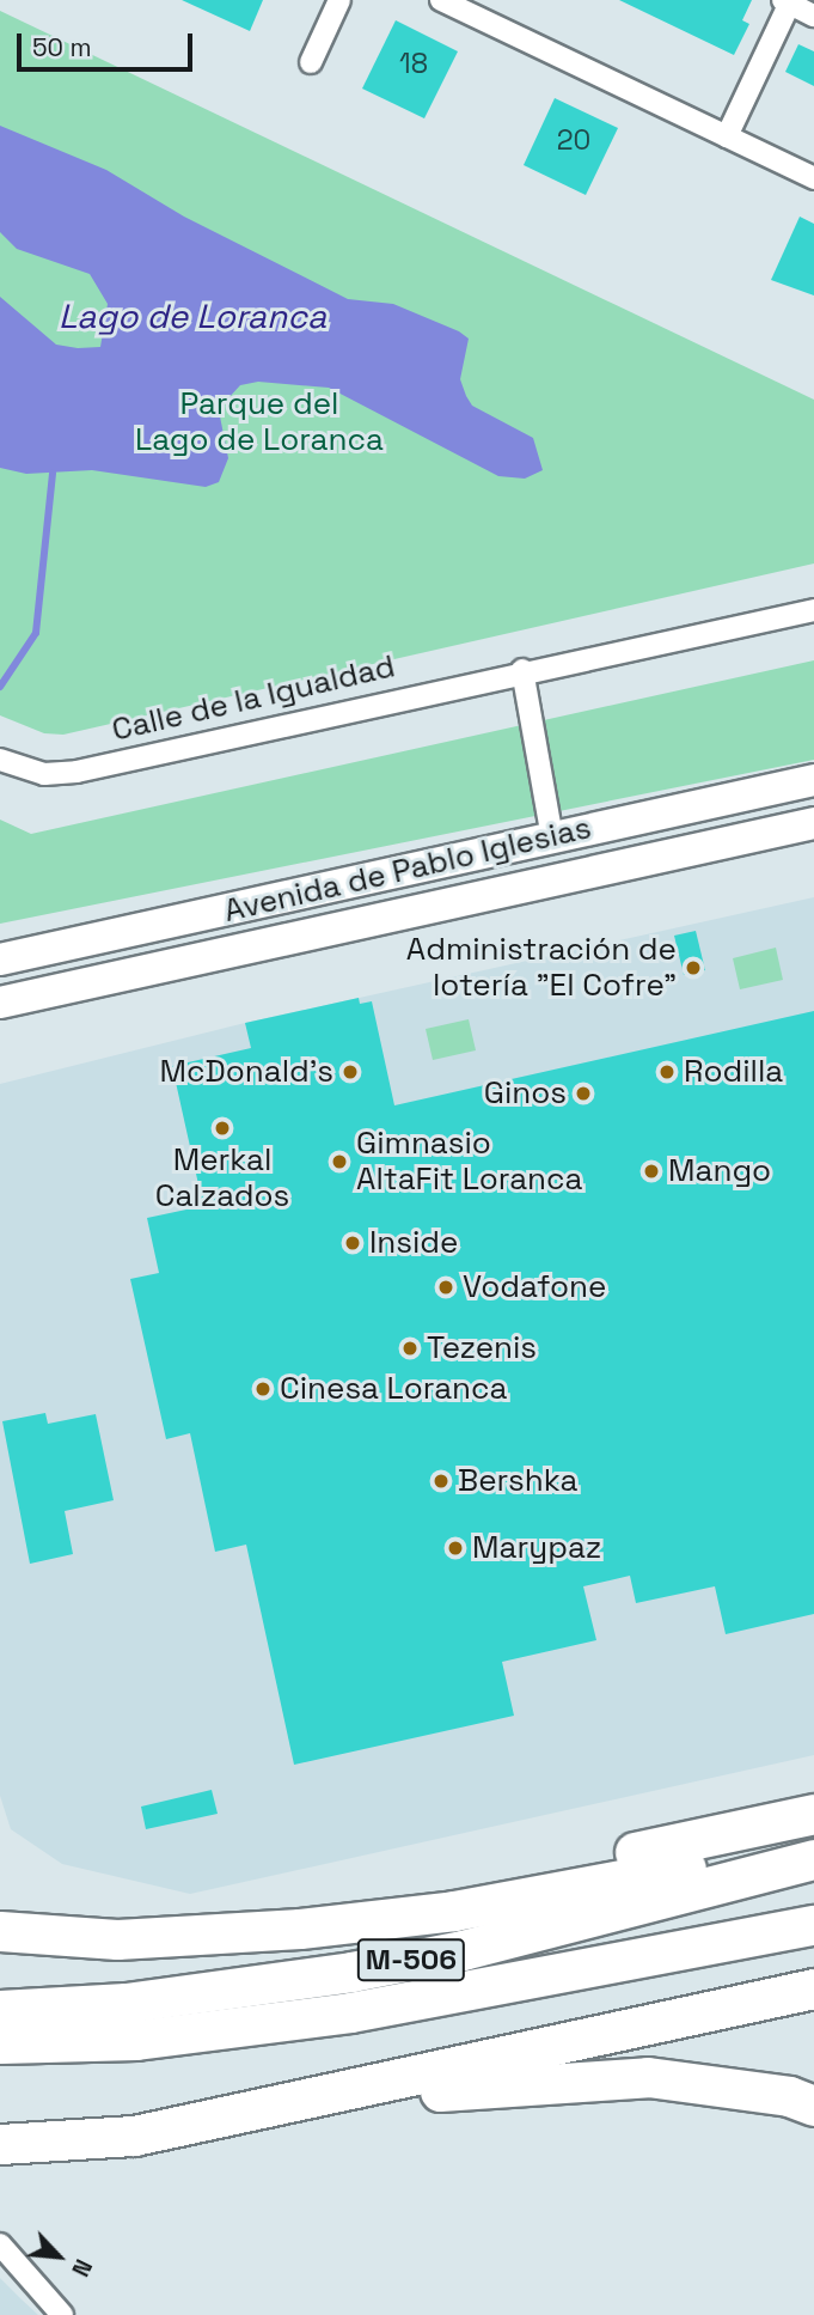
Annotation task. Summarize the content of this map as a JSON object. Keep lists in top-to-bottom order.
{
  "streets": {
    "highway": ["M-506"],
    "main road": ["Avenida de Pablo Iglesias"],
    "street": ["Calle de la Igualdad"]
  },
  "water": ["Lago de Loranca"],
  "parks": ["Parque del Lago de Loranca"],
  "places": [
    "Administración de lotería \"El Cofre\"",
    "McDonald's",
    "Rodilla",
    "Ginos",
    "Merkal Calzados",
    "Gimnasio AltaFit Loranca",
    "Mango",
    "Inside",
    "Vodafone",
    "Tezenis",
    "Cinesa Loranca",
    "Bershka",
    "Marypaz"
  ],
  "house_numbers": ["18", "20"],
  "scale_bar": "50 m",
  "north": "bottom right"
}
